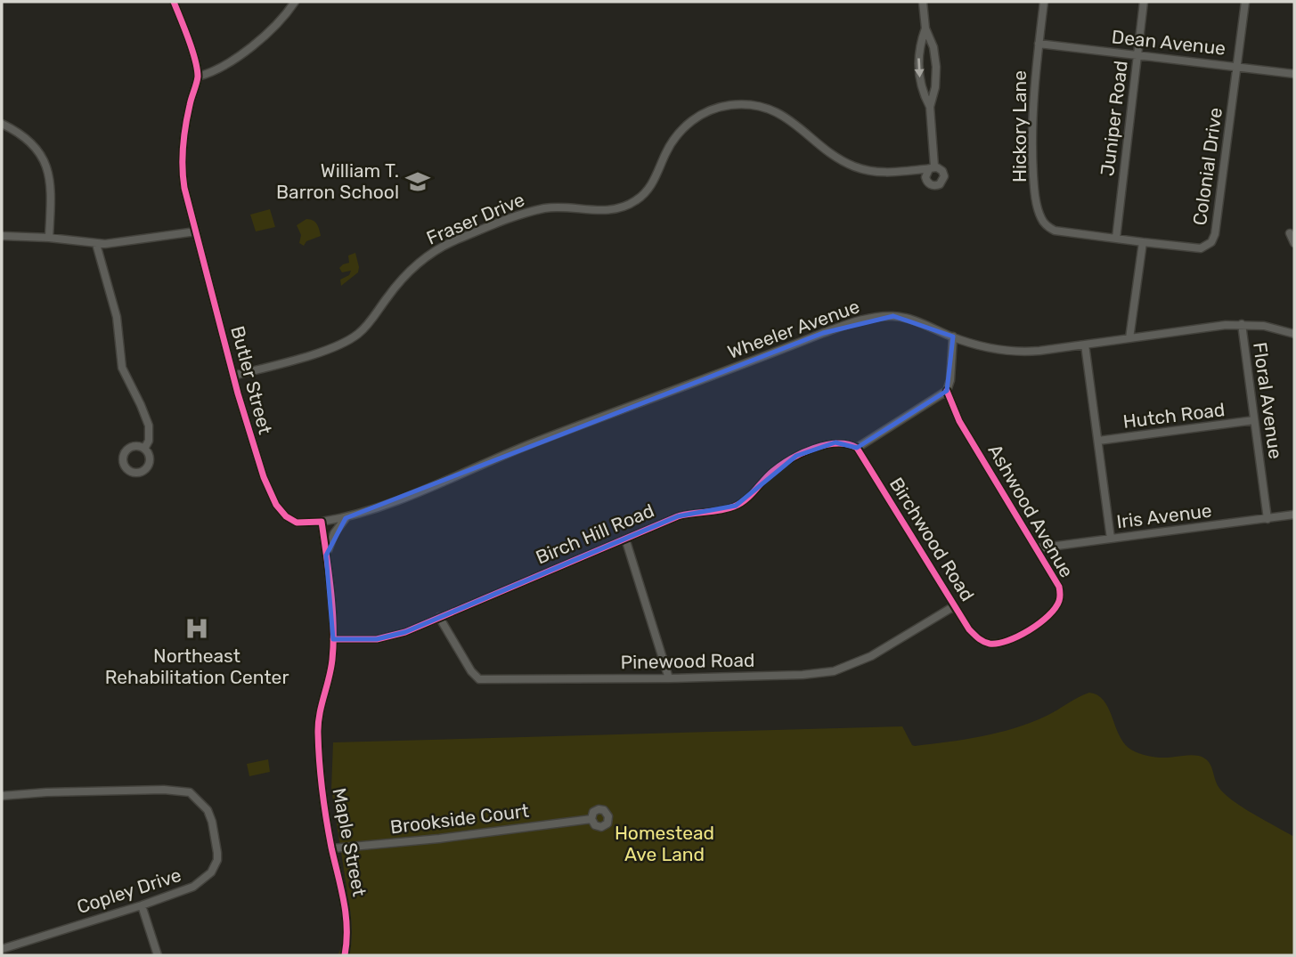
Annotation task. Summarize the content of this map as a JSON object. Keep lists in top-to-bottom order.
{
  "streets": {
    "street": [
      "Dean Avenue",
      "Juniper Road",
      "Hickory Lane",
      "Colonial Drive",
      "Fraser Drive",
      "Wheeler Avenue",
      "Butler Street",
      "Floral Avenue",
      "Hutch Road",
      "Ashwood Avenue",
      "Iris Avenue",
      "Birch Hill Road",
      "Birchwood Road",
      "Pinewood Road",
      "Brookside Court",
      "Maple Street",
      "Copley Drive"
    ]
  },
  "crossings": [
    ["Dean Avenue", "Juniper Road"],
    ["Dean Avenue", "Hickory Lane"],
    ["Dean Avenue", "Colonial Drive"],
    ["Juniper Road", "Hickory Lane"],
    ["Hickory Lane", "Colonial Drive"],
    ["Fraser Drive", "Butler Street"],
    ["Wheeler Avenue", "Butler Street"],
    ["Wheeler Avenue", "Floral Avenue"],
    ["Floral Avenue", "Hutch Road"],
    ["Floral Avenue", "Iris Avenue"],
    ["Ashwood Avenue", "Iris Avenue"],
    ["Ashwood Avenue", "Birchwood Road"],
    ["Birch Hill Road", "Birchwood Road"],
    ["Birch Hill Road", "Pinewood Road"],
    ["Birch Hill Road", "Maple Street"],
    ["Birchwood Road", "Pinewood Road"],
    ["Brookside Court", "Maple Street"]
  ],
  "parks": ["Homestead Ave Land"],
  "places": {
    "school or university": ["William T. Barron School"],
    "hospital": ["Northeast Rehabilitation Center"]
  }
}
